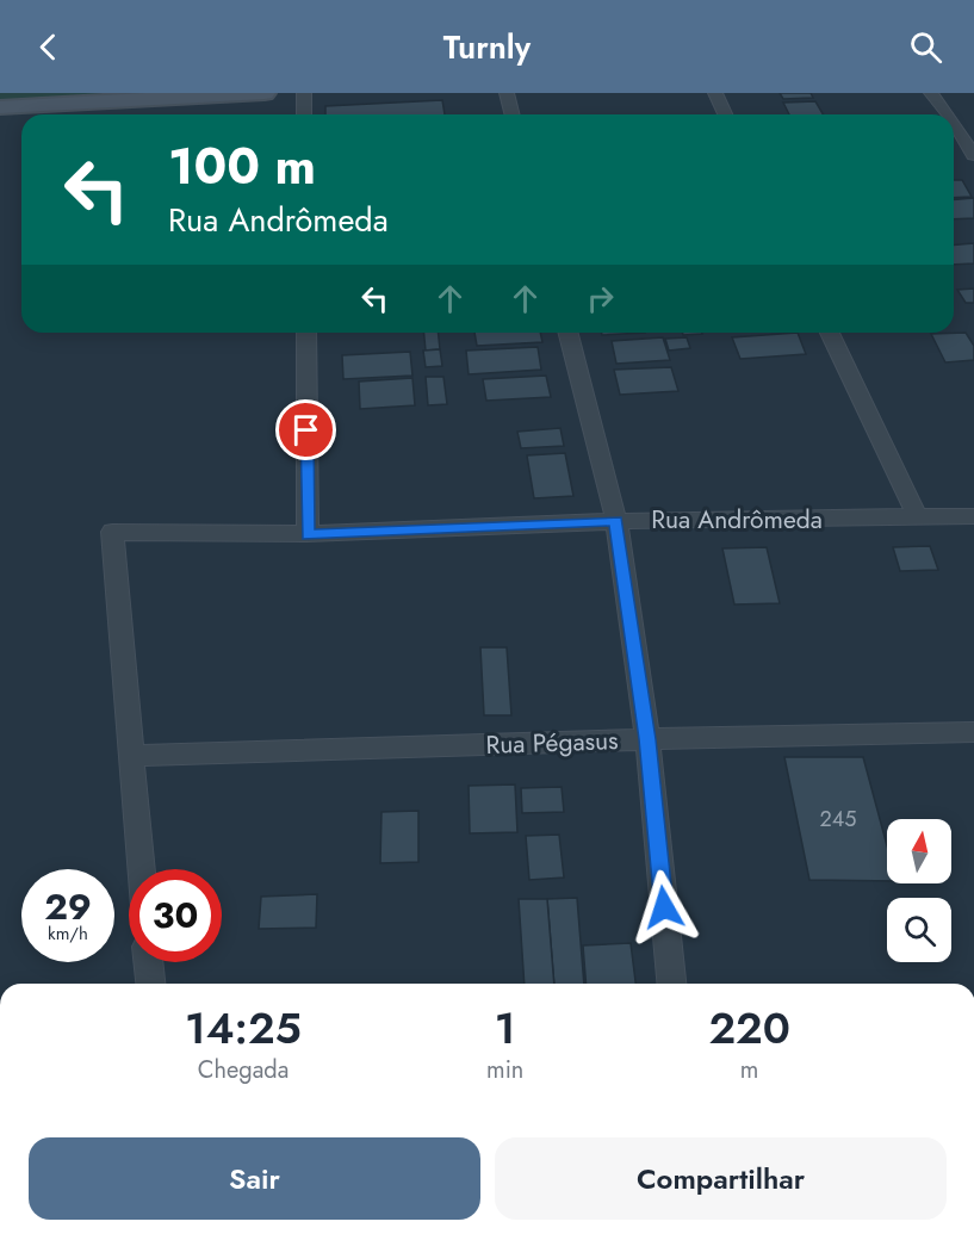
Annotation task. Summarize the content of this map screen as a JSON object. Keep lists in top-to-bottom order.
{
  "streets": {
    "street": ["Rua Andrômeda", "Rua Pégasus"]
  },
  "crossings": [
    ["Rua Andrômeda", "Rua Pégasus"]
  ],
  "house_numbers": ["245"],
  "north": "top",
  "page": {
    "header": "Turnly",
    "turn": ["100 m", "Rua Andrômeda"],
    "speed": "29 km/h",
    "limit": "30",
    "eta": [
      "14:25",
      "Chegada",
      "1",
      "min",
      "220",
      "m"
    ],
    "buttons": ["Sair", "Compartilhar"]
  }
}
